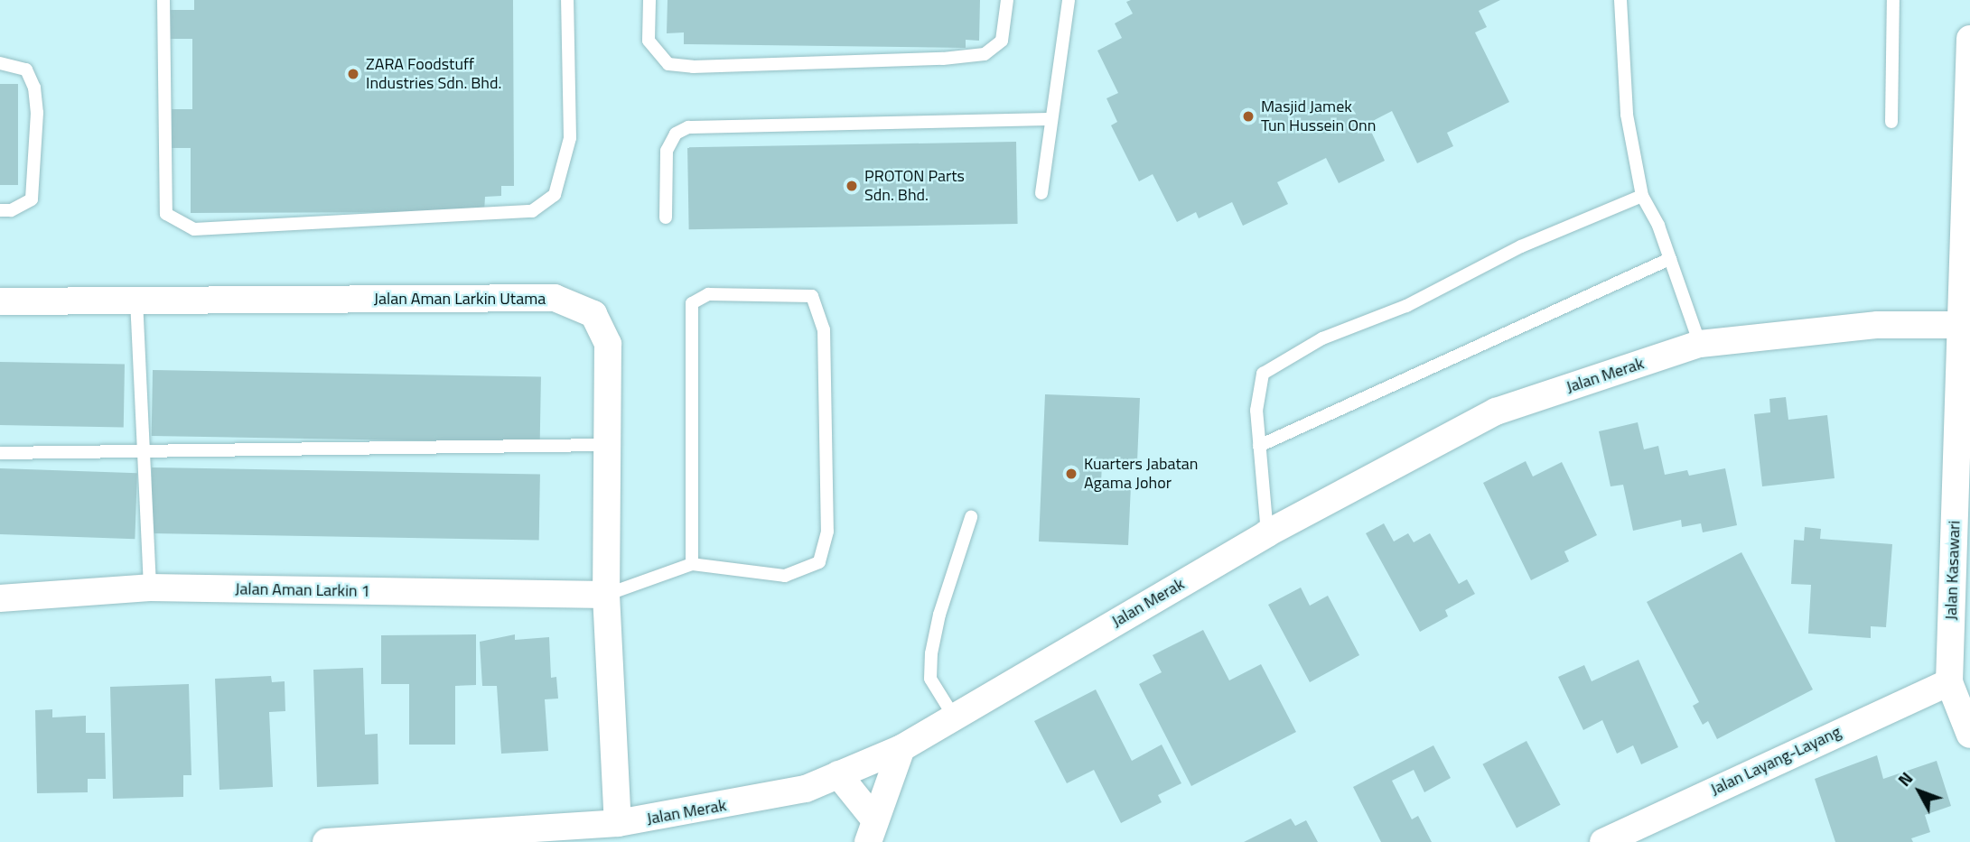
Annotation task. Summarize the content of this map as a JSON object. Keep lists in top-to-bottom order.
{
  "streets": {
    "street": [
      "Jalan Aman Larkin Utama",
      "Jalan Merak",
      "Jalan Kasawari",
      "Jalan Aman Larkin 1",
      "Jalan Layang-Layang"
    ]
  },
  "crossings": [
    ["Jalan Aman Larkin Utama", "Jalan Merak"],
    ["Jalan Aman Larkin Utama", "Jalan Aman Larkin 1"],
    ["Jalan Merak", "Jalan Kasawari"],
    ["Jalan Kasawari", "Jalan Layang-Layang"]
  ],
  "places": [
    "ZARA Foodstuff Industries Sdn. Bhd.",
    "Masjid Jamek Tun Hussein Onn",
    "PROTON Parts Sdn. Bhd.",
    "Kuarters Jabatan Agama Johor"
  ],
  "north": "top left"
}
